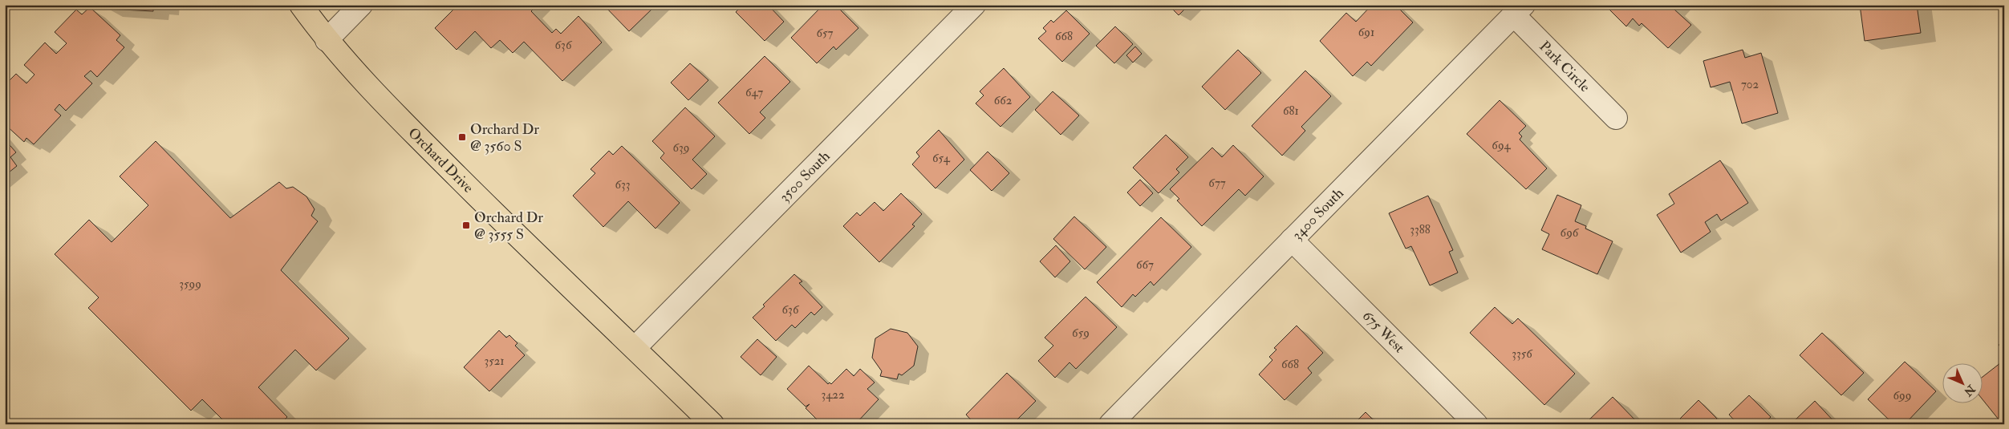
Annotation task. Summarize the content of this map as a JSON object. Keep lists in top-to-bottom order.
{
  "streets": {
    "main road": ["Orchard Drive"],
    "street": [
      "Park Circle",
      "3500 South",
      "3400 South",
      "675 West"
    ]
  },
  "crossings": [
    ["Park Circle", "3400 South"],
    ["Orchard Drive", "3500 South"],
    ["3400 South", "675 West"]
  ],
  "places": {
    "transit": ["Orchard Dr @ 3560 S", "Orchard Dr @ 3555 S"]
  },
  "house_numbers": [
    "691",
    "657",
    "668",
    "636",
    "702",
    "647",
    "662",
    "681",
    "694",
    "639",
    "654",
    "677",
    "633",
    "3388",
    "696",
    "667",
    "3599",
    "636",
    "659",
    "3356",
    "3521",
    "668",
    "3422",
    "699"
  ],
  "north": "bottom right"
}
